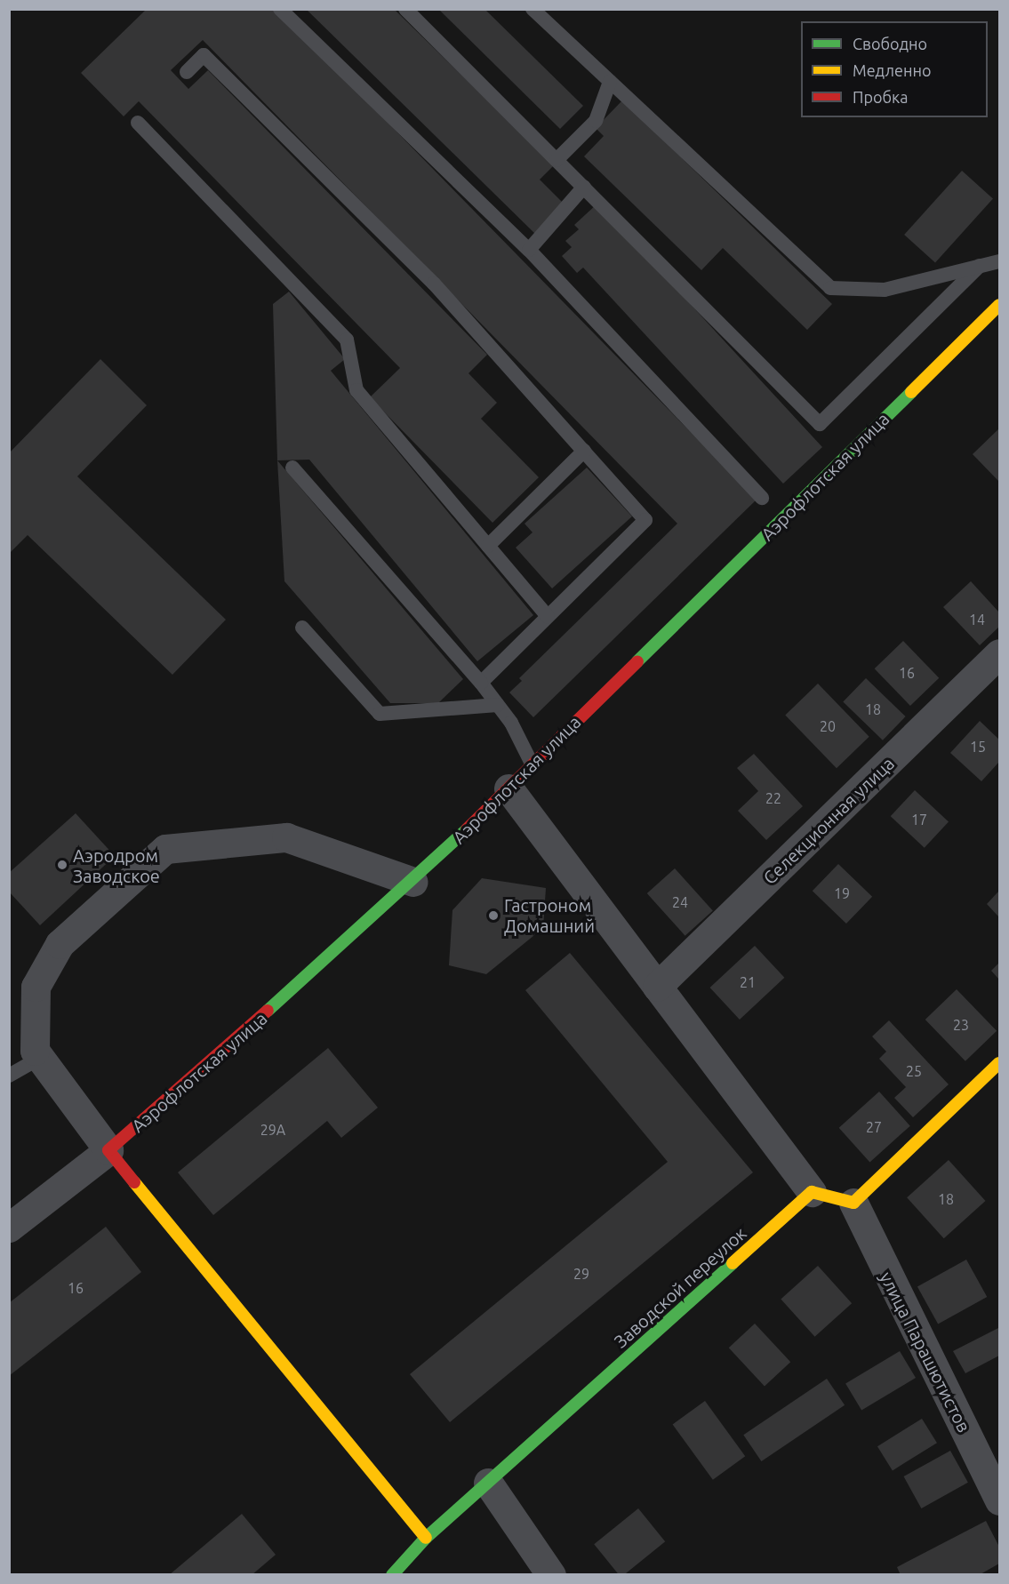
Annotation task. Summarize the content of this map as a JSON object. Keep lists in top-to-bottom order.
{
  "streets": {
    "street": [
      "Аэрофлотская улица",
      "Селекционная улица",
      "Заводской переулок",
      "улица Парашютистов"
    ]
  },
  "places": ["Аэродром Заводское", "Гастроном Домашний"],
  "house_numbers": [
    "14",
    "16",
    "18",
    "20",
    "15",
    "22",
    "17",
    "19",
    "24",
    "21",
    "23",
    "25",
    "27",
    "29А",
    "18",
    "29",
    "16"
  ],
  "legend": ["Свободно", "Медленно", "Пробка"]
}
